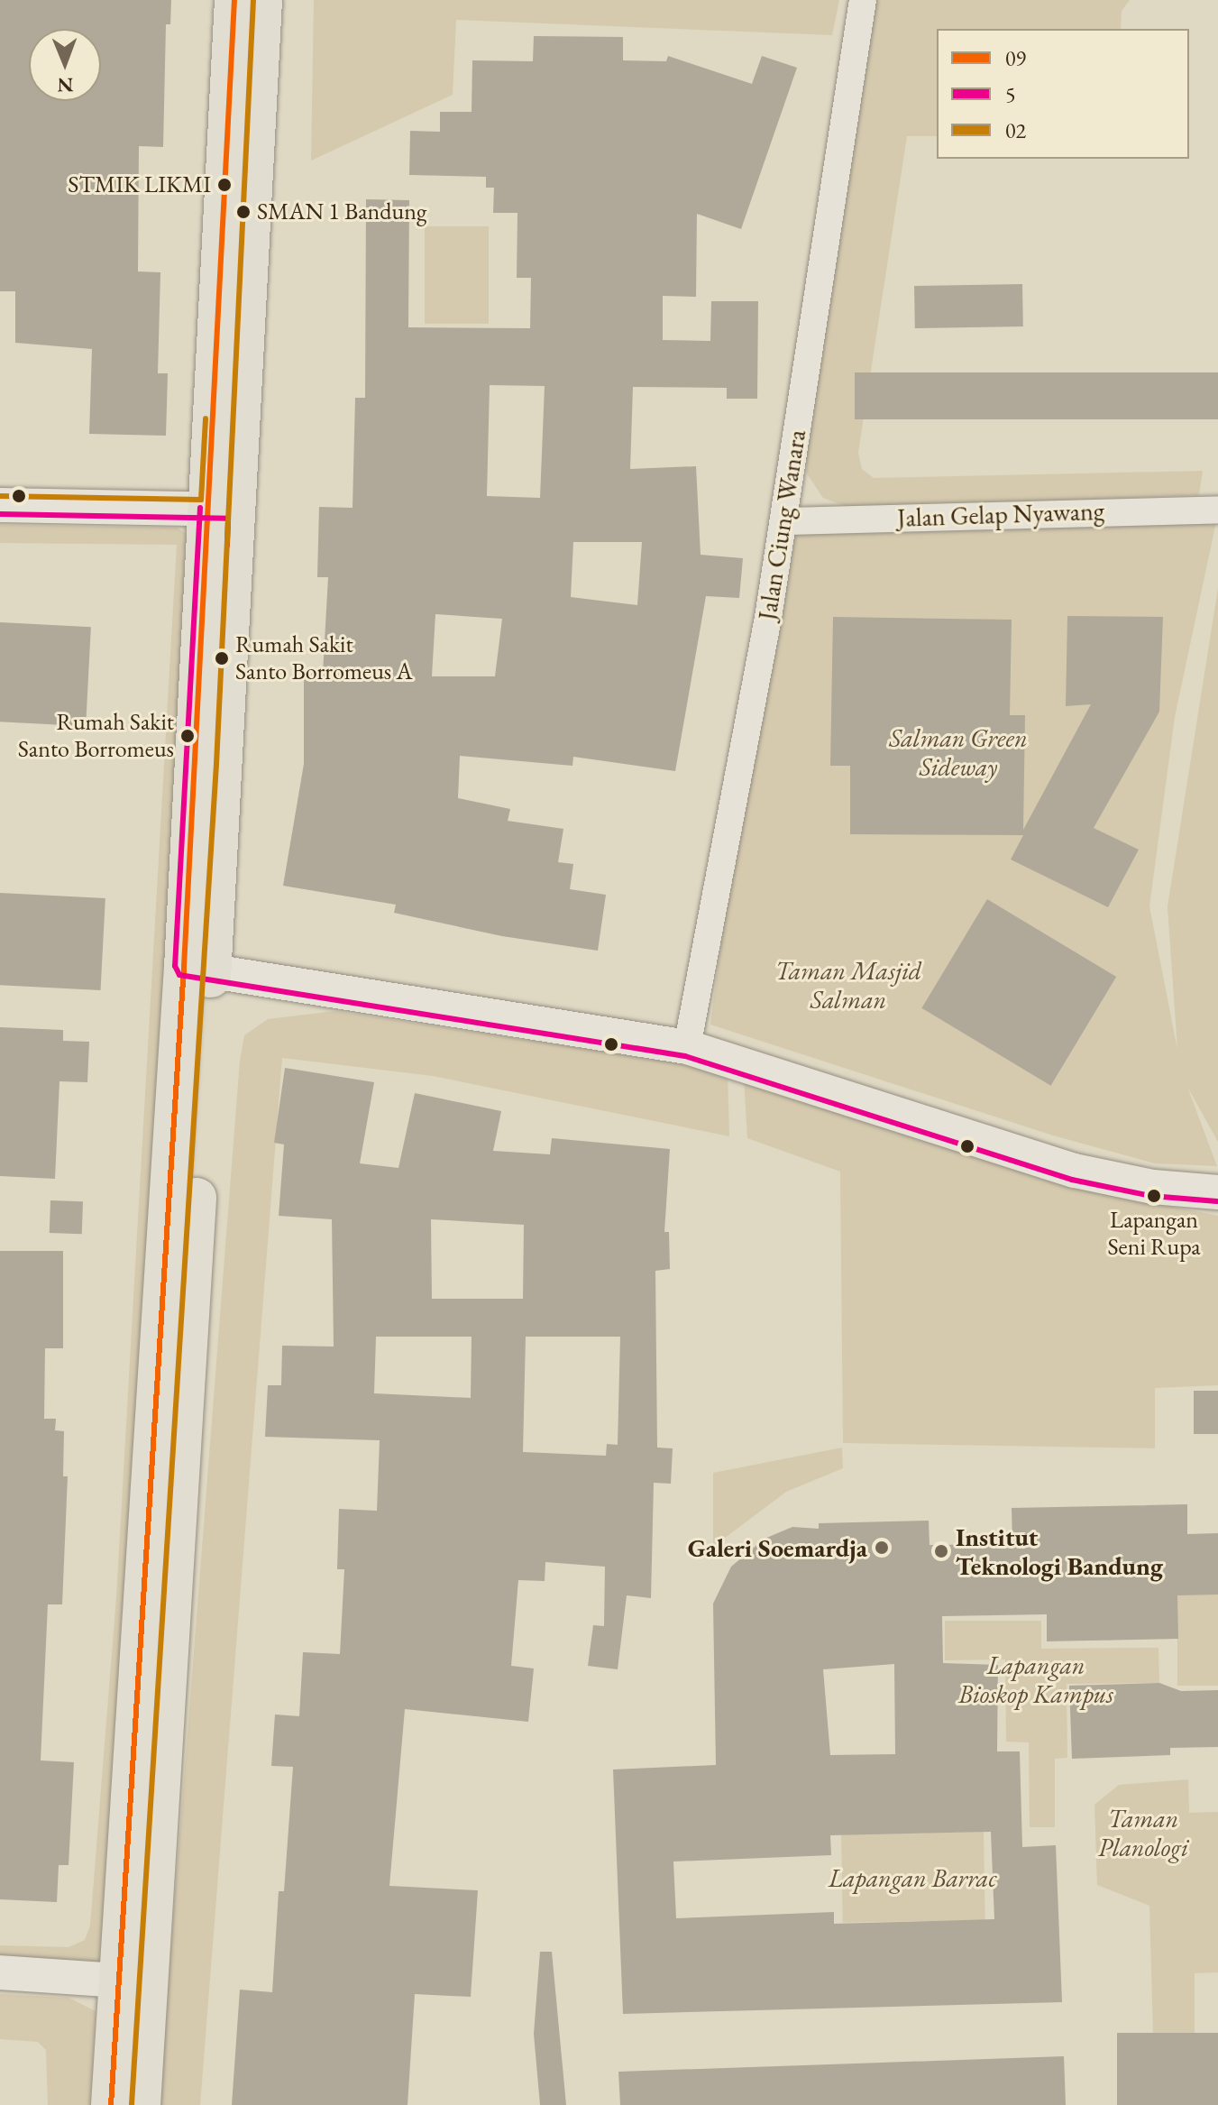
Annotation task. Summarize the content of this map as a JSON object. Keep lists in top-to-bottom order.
{
  "streets": {
    "street": ["Jalan Gelap Nyawang", "Jalan Ciung Wanara"]
  },
  "crossings": [
    ["Jalan Gelap Nyawang", "Jalan Ciung Wanara"]
  ],
  "parks": [
    "Salman Green Sideway",
    "Taman Masjid Salman",
    "Lapangan Bioskop Kampus",
    "Taman Planologi",
    "Lapangan Barrac"
  ],
  "places": [
    "STMIK LIKMI",
    "SMAN 1 Bandung",
    "Rumah Sakit Santo Borromeus A",
    "Rumah Sakit Santo Borromeus",
    "Lapangan Seni Rupa",
    "Galeri Soemardja",
    "Institut Teknologi Bandung"
  ],
  "lines": ["transit line 09", "transit line 02", "transit line 5"],
  "legend": ["09", "5", "02"],
  "north": "bottom"
}
